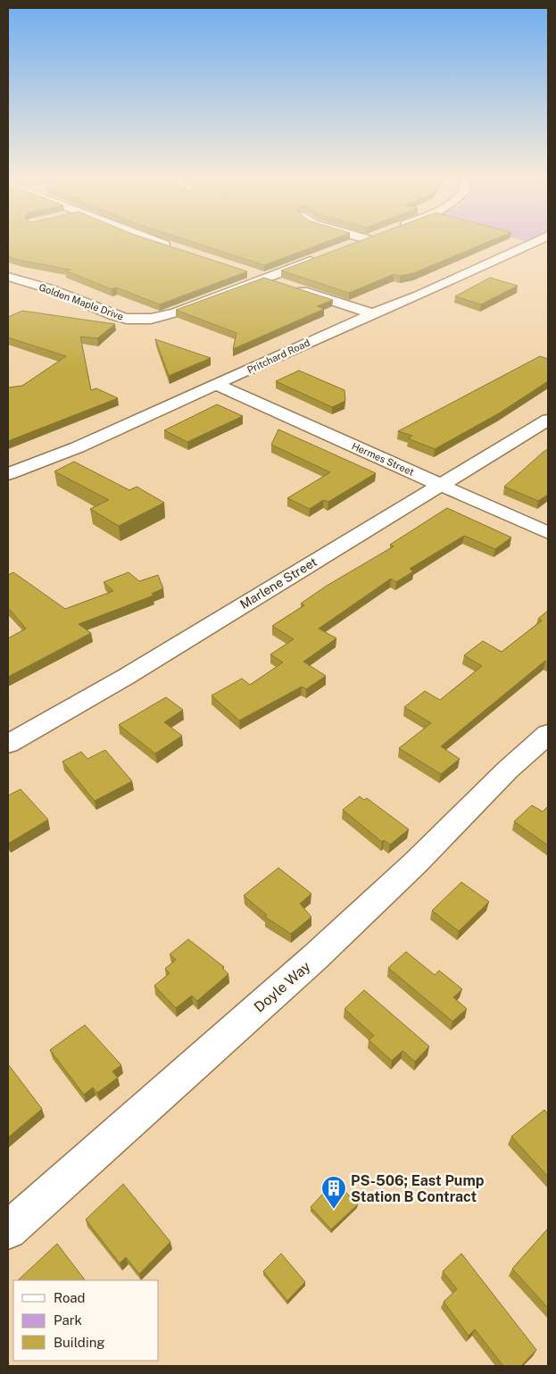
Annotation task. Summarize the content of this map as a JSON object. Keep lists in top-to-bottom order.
{
  "streets": {
    "street": [
      "Golden Maple Drive",
      "Pritchard Road",
      "Hermes Street",
      "Marlene Street",
      "Doyle Way"
    ]
  },
  "crossings": [
    ["Pritchard Road", "Hermes Street"],
    ["Hermes Street", "Marlene Street"]
  ],
  "places": {
    "building": ["PS-506; East Pump Station B Contract"]
  },
  "legend": ["Road", "Park", "Building"]
}
